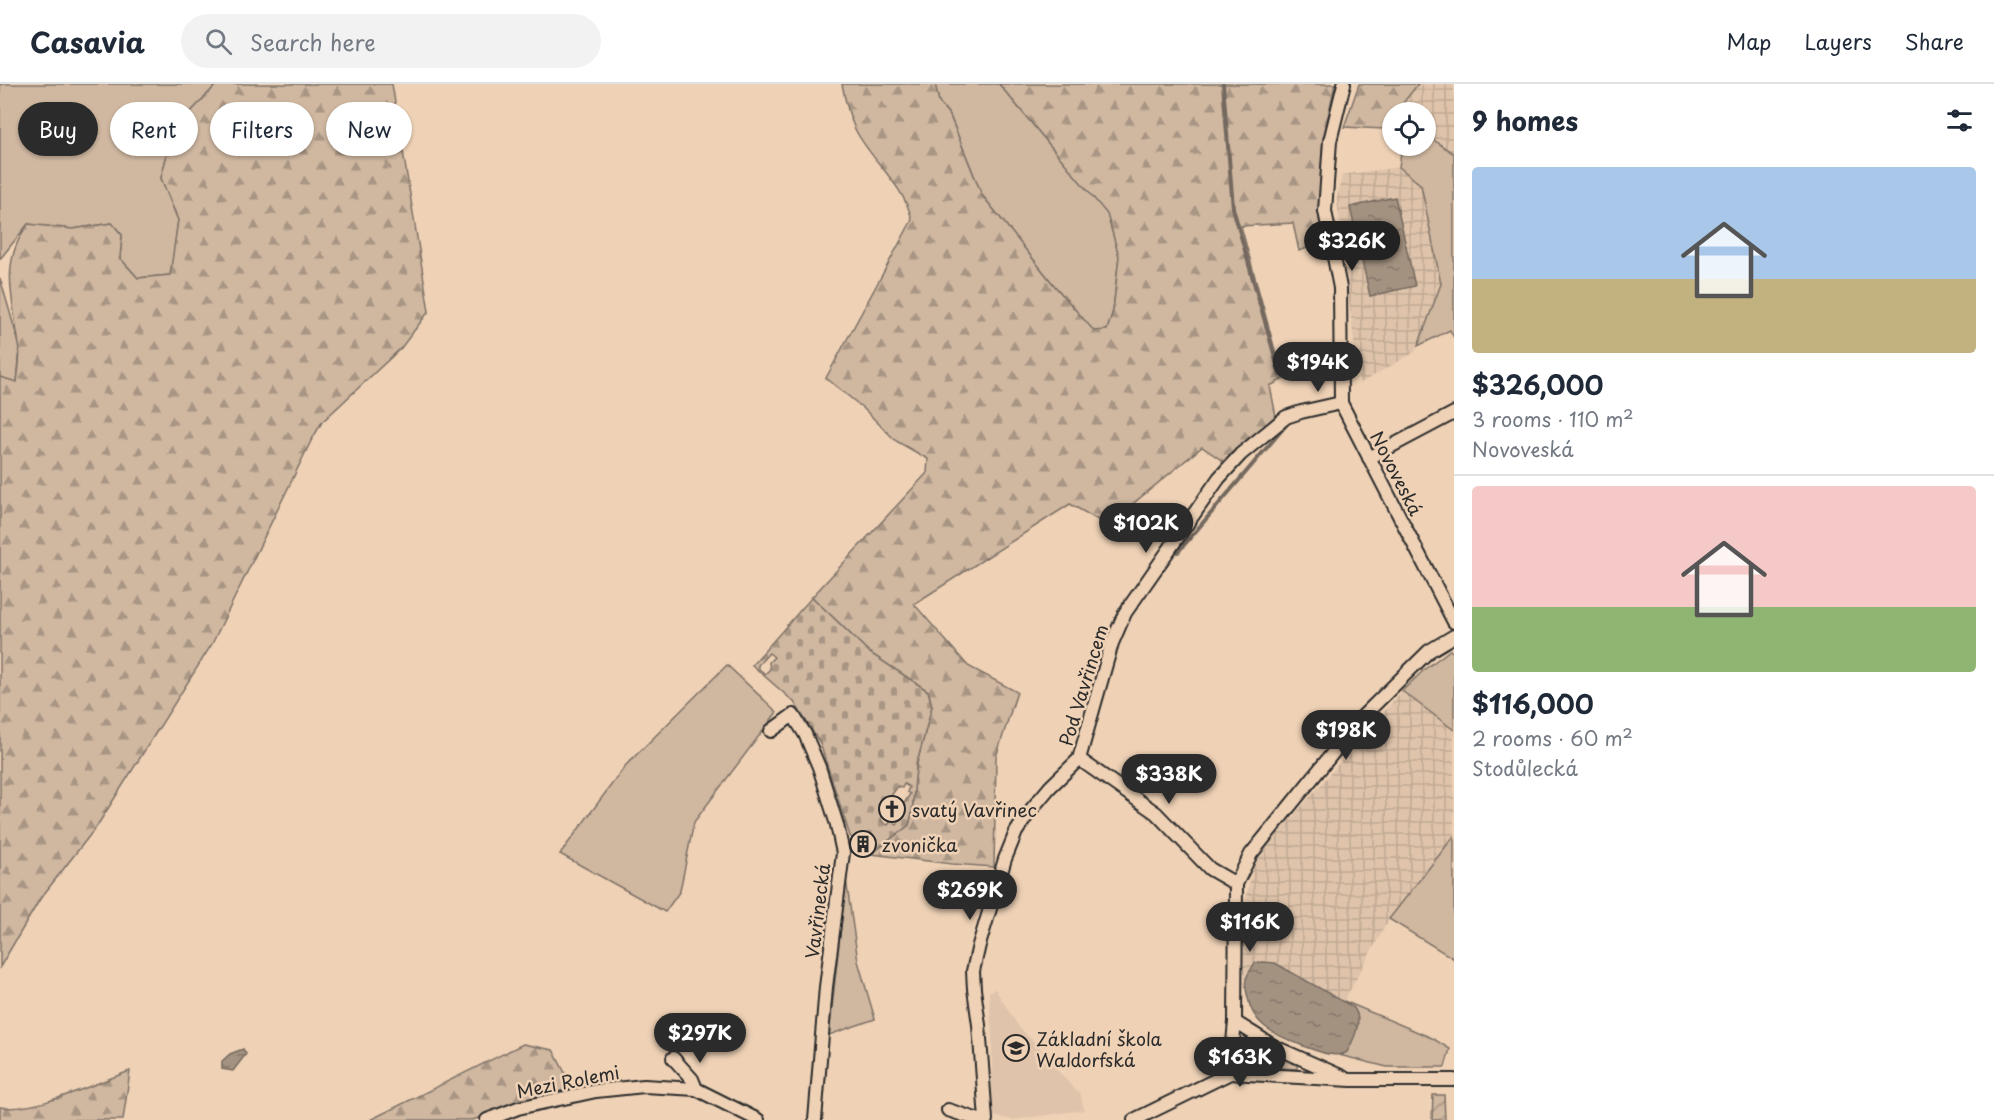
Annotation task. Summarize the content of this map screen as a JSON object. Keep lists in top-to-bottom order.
{
  "streets": {
    "street": [
      "Novoveská",
      "Pod Vavřincem",
      "Vavřinecká",
      "Mezi Rolemi"
    ]
  },
  "crossings": [
    ["Novoveská", "Pod Vavřincem"]
  ],
  "places": {
    "church": ["svatý Vavřinec"],
    "building": ["zvonička"],
    "school or university": ["Základní škola Waldorfská"]
  },
  "page": {
    "header": "Casavia",
    "search": "Search here",
    "nav": ["Map", "Layers", "Share"],
    "heading": "9 homes",
    "chip": [
      "Buy",
      "Rent",
      "Filters",
      "New"
    ],
    "list": [
      {
        "name": "$326,000",
        "note": "3 rooms · 110 m² · Novoveská"
      },
      {
        "name": "$116,000",
        "note": "2 rooms · 60 m² · Stodůlecká"
      }
    ],
    "price": [
      "$326K",
      "$194K",
      "$102K",
      "$198K",
      "$338K",
      "$269K",
      "$116K",
      "$297K",
      "$163K"
    ]
  }
}
